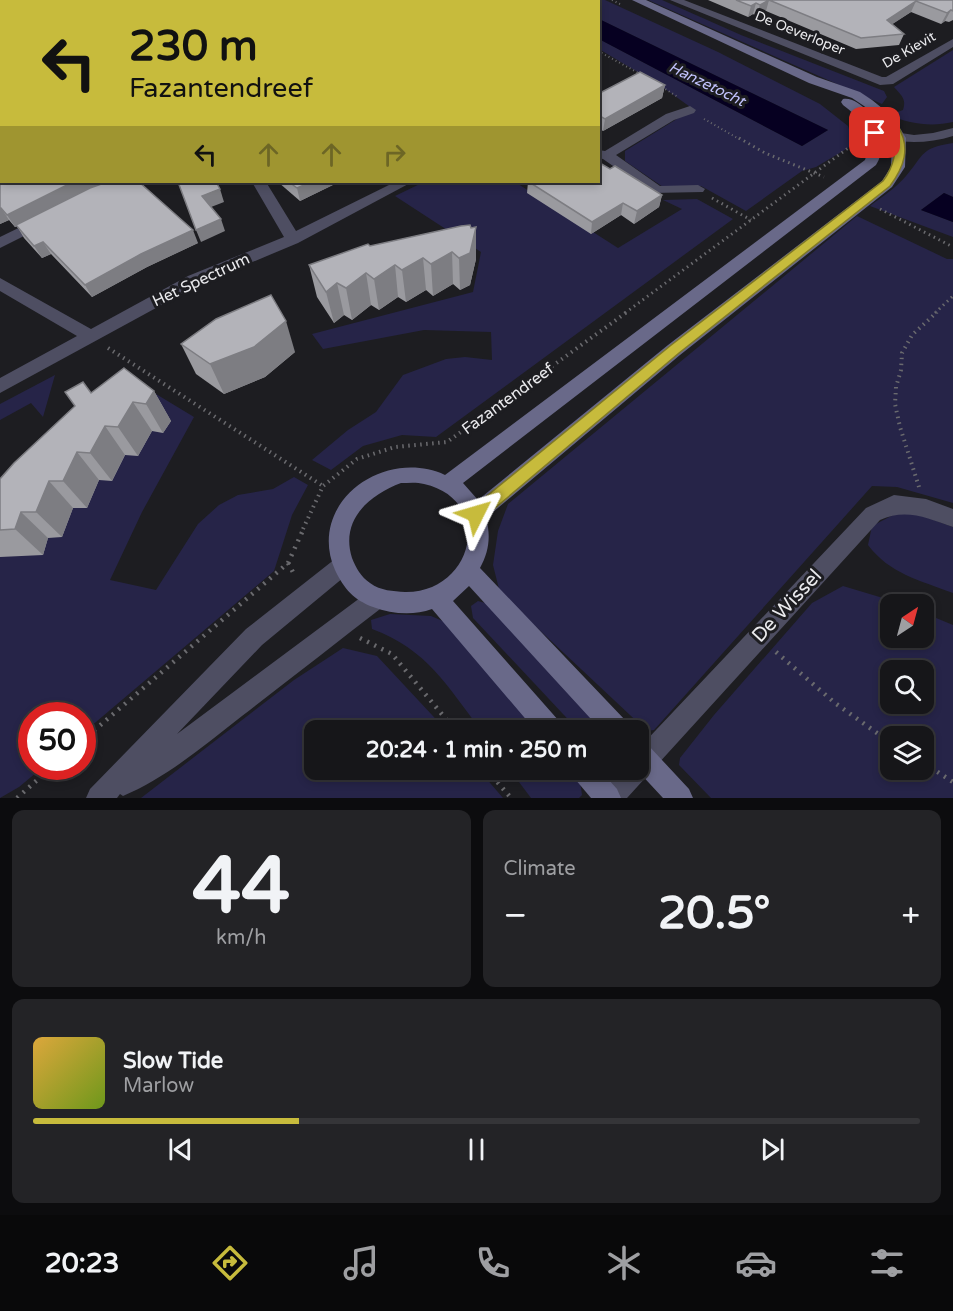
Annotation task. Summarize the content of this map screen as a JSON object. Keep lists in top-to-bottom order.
{
  "streets": {
    "main road": ["Fazantendreef", "De Wissel"],
    "street": ["De Oeverloper", "De Kievit", "Het Spectrum"]
  },
  "crossings": [
    ["De Oeverloper", "De Kievit"]
  ],
  "water": ["Hanzetocht"],
  "north": "top right",
  "page": {
    "turn": ["230 m", "Fazantendreef"],
    "limit": "50",
    "trip": "20:24 · 1 min · 250 m",
    "tile": [
      ["44", "km/h"],
      "Climate"
    ],
    "heat": ["−", "20.5°", "+"],
    "song": ["Slow Tide", "Marlow"],
    "tabs": "20:23"
  }
}
